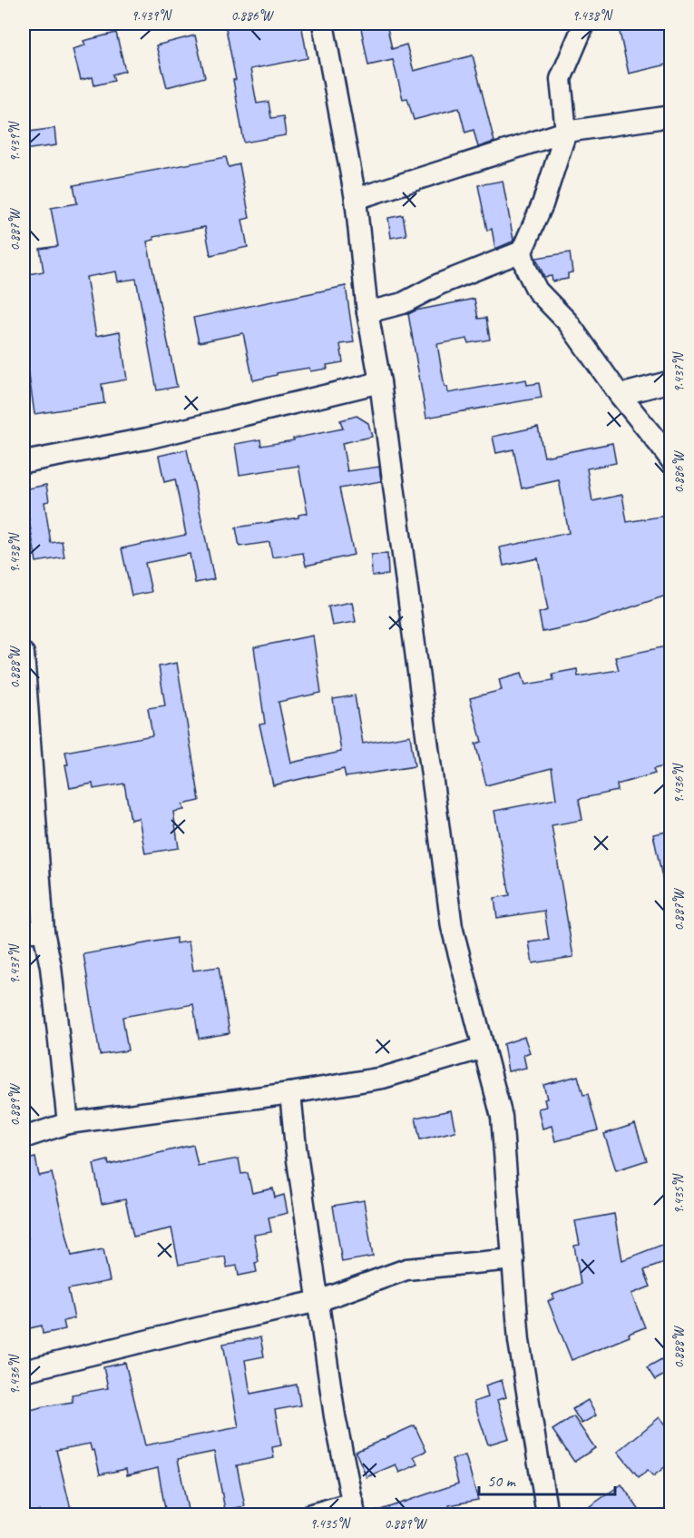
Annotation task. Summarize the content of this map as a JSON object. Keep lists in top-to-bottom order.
{
  "scale_bar": "50 m",
  "coordinates": [
    "9.439°N",
    "0.886°W",
    "9.438°N",
    "0.887°W",
    "9.437°N",
    "0.888°W",
    "9.436°N",
    "0.889°W",
    "9.435°N"
  ]
}
